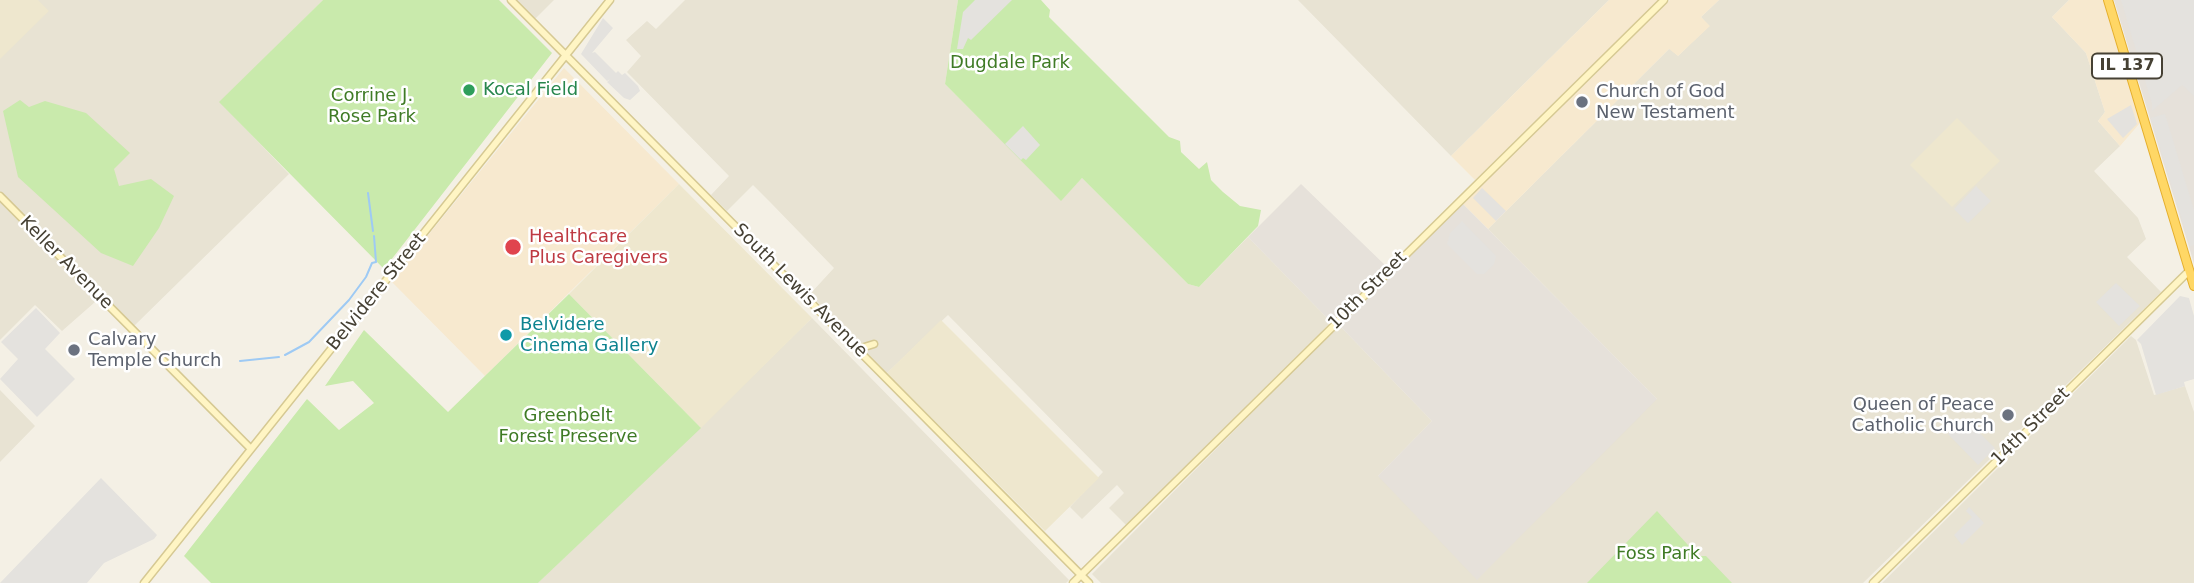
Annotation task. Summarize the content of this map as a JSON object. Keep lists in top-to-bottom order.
{
  "streets": {
    "highway": ["IL 137"],
    "street": [
      "Keller Avenue",
      "South Lewis Avenue",
      "10th Street",
      "Belvidere Street",
      "14th Street"
    ]
  },
  "crossings": [
    ["IL 137", "14th Street"],
    ["Keller Avenue", "Belvidere Street"],
    ["South Lewis Avenue", "10th Street"],
    ["South Lewis Avenue", "Belvidere Street"]
  ],
  "parks": [
    "Dugdale Park",
    "Corrine J. Rose Park",
    "Greenbelt Forest Preserve",
    "Foss Park"
  ],
  "places": [
    "Kocal Field",
    "Church of God New Testament",
    "Healthcare Plus Caregivers",
    "Belvidere Cinema Gallery",
    "Calvary Temple Church",
    "Queen of Peace Catholic Church"
  ]
}
